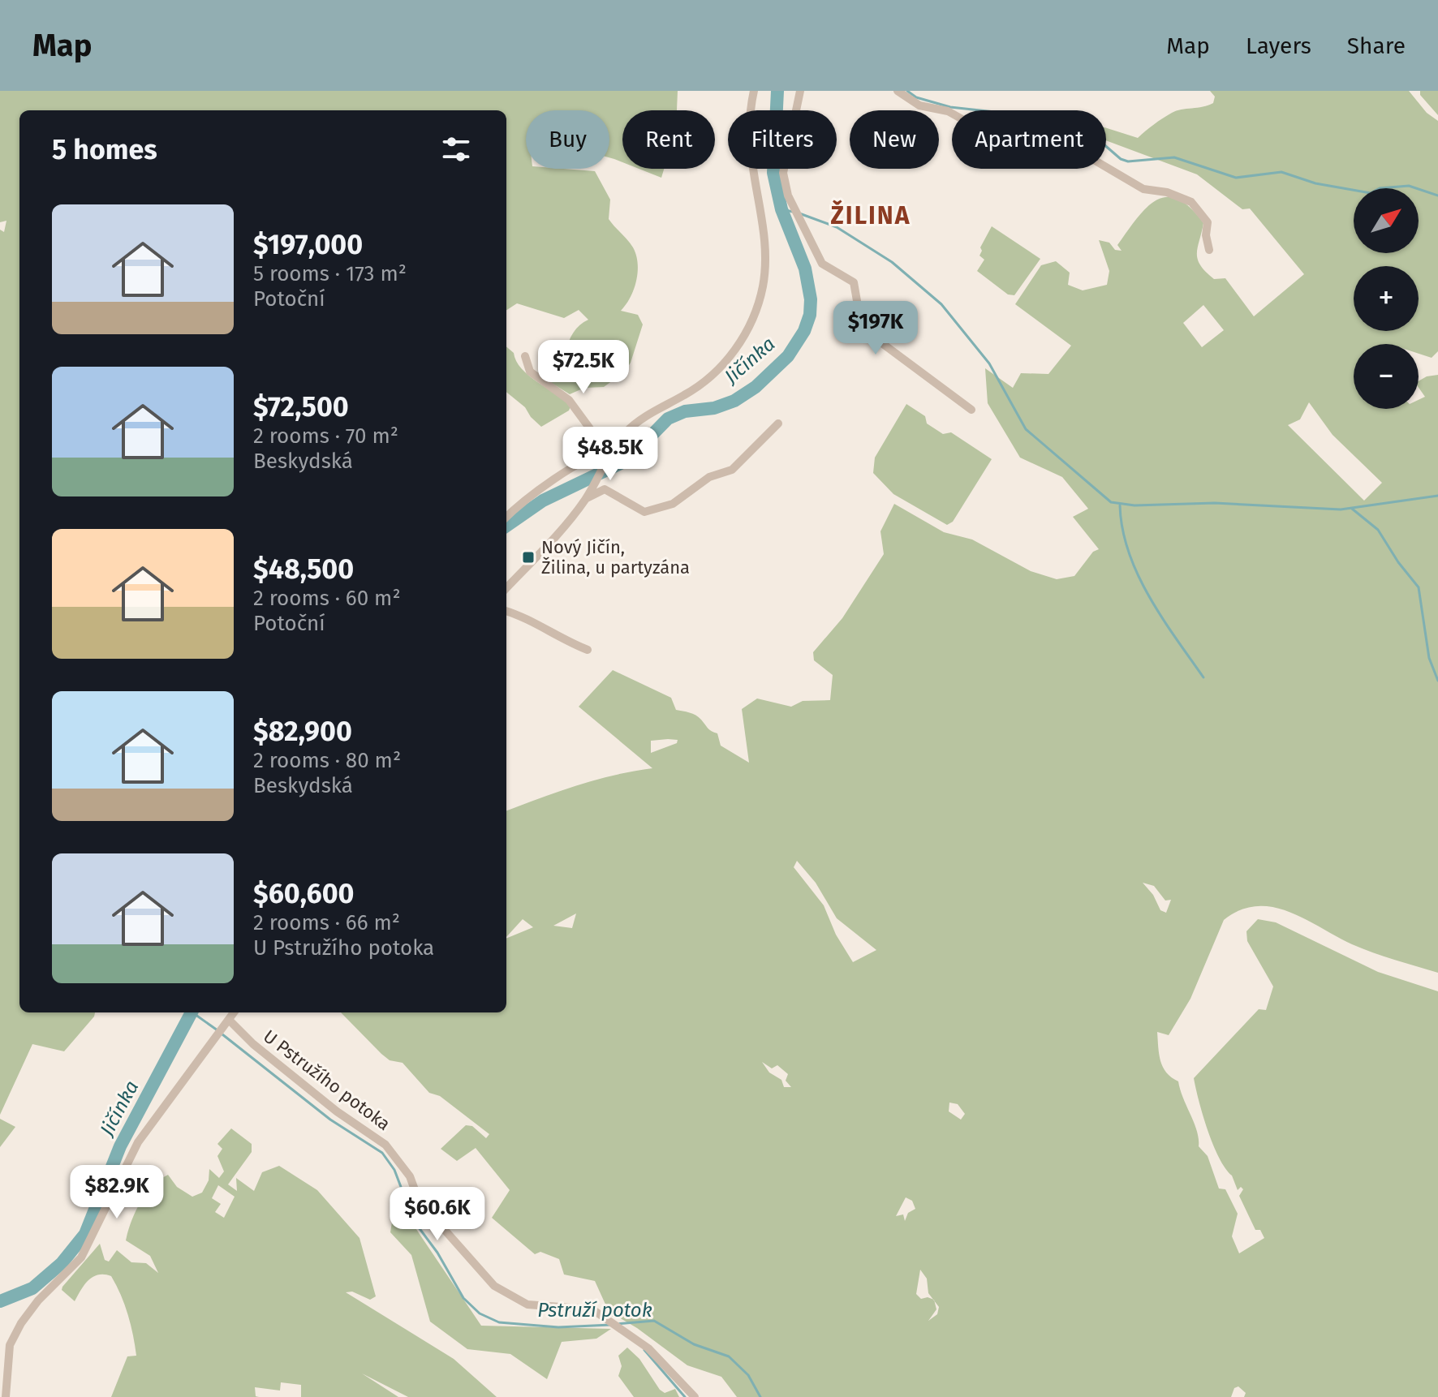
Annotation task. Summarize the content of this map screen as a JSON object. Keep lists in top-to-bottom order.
{
  "streets": {
    "street": ["U Pstružího potoka"]
  },
  "districts": ["ŽILINA"],
  "water": ["Jičínka", "Pstruží potok"],
  "places": {
    "transit": ["Nový Jičín, Žilina, u partyzána"]
  },
  "north": "top right",
  "page": {
    "header": "Map",
    "nav": ["Map", "Layers", "Share"],
    "chip": [
      "Buy",
      "Rent",
      "Filters",
      "New",
      "Apartment"
    ],
    "heading": "5 homes",
    "map_buttons": ["+", "−"],
    "list": [
      {
        "name": "$197,000",
        "note": "5 rooms · 173 m² · Potoční"
      },
      {
        "name": "$72,500",
        "note": "2 rooms · 70 m² · Beskydská"
      },
      {
        "name": "$48,500",
        "note": "2 rooms · 60 m² · Potoční"
      },
      {
        "name": "$82,900",
        "note": "2 rooms · 80 m² · Beskydská"
      },
      {
        "name": "$60,600",
        "note": "2 rooms · 66 m² · U Pstružího potoka"
      }
    ],
    "price": [
      "$197K",
      "$72.5K",
      "$48.5K",
      "$82.9K",
      "$60.6K"
    ]
  }
}
